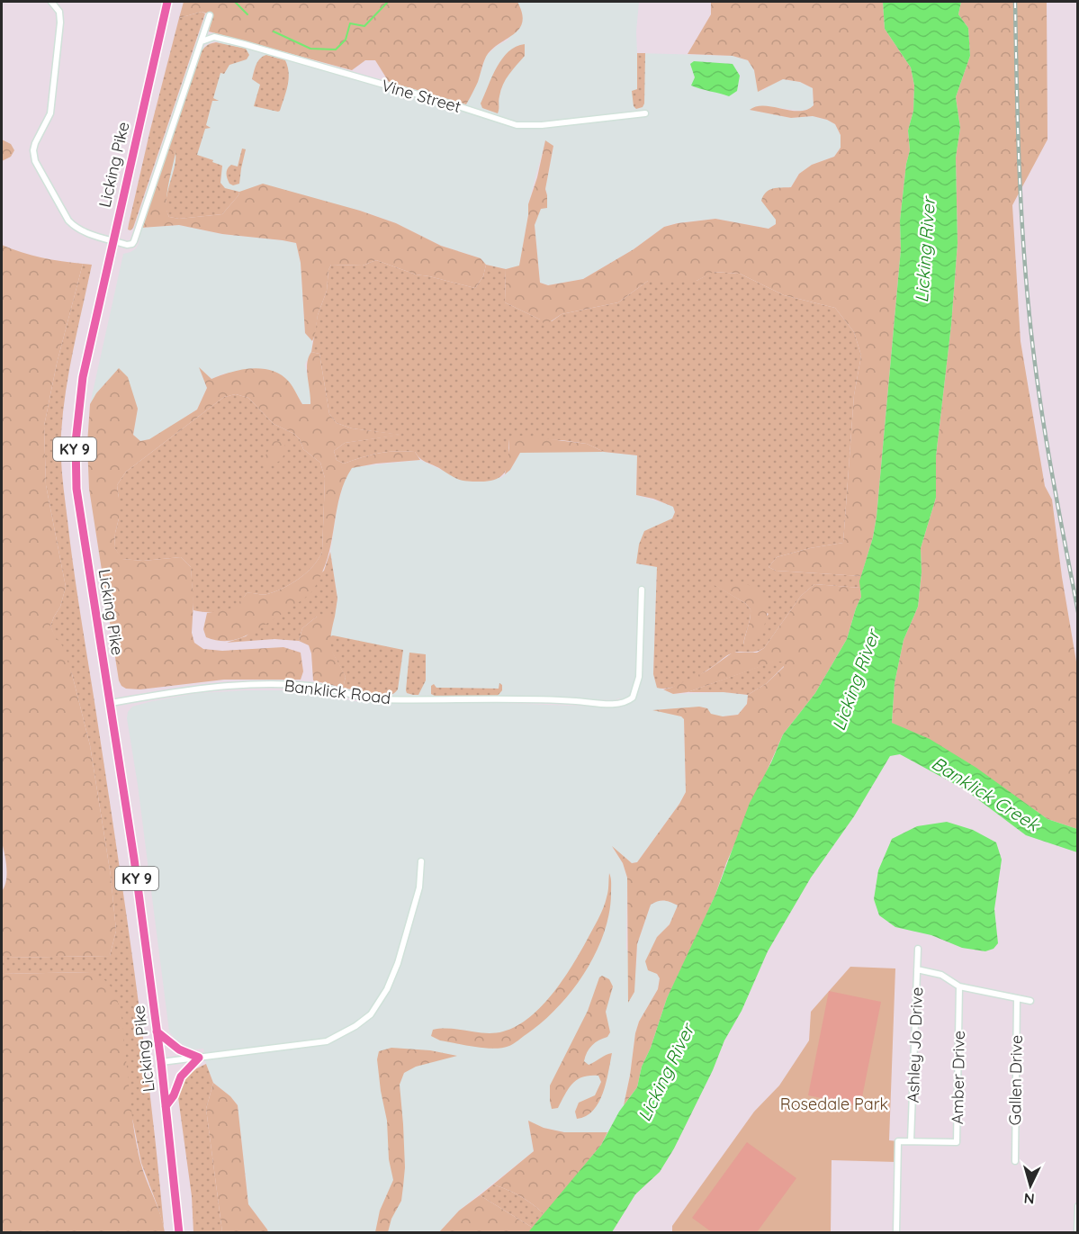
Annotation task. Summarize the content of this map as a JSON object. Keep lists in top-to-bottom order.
{
  "streets": {
    "main road": ["Licking Pike", "KY 9"],
    "street": [
      "Vine Street",
      "Banklick Road",
      "Ashley Jo Drive",
      "Amber Drive",
      "Gallen Drive"
    ]
  },
  "crossings": [
    ["Licking Pike", "Banklick Road"],
    ["Ashley Jo Drive", "Amber Drive"]
  ],
  "water": ["Licking River", "Banklick Creek"],
  "parks": ["Rosedale Park"],
  "north": "bottom"
}
